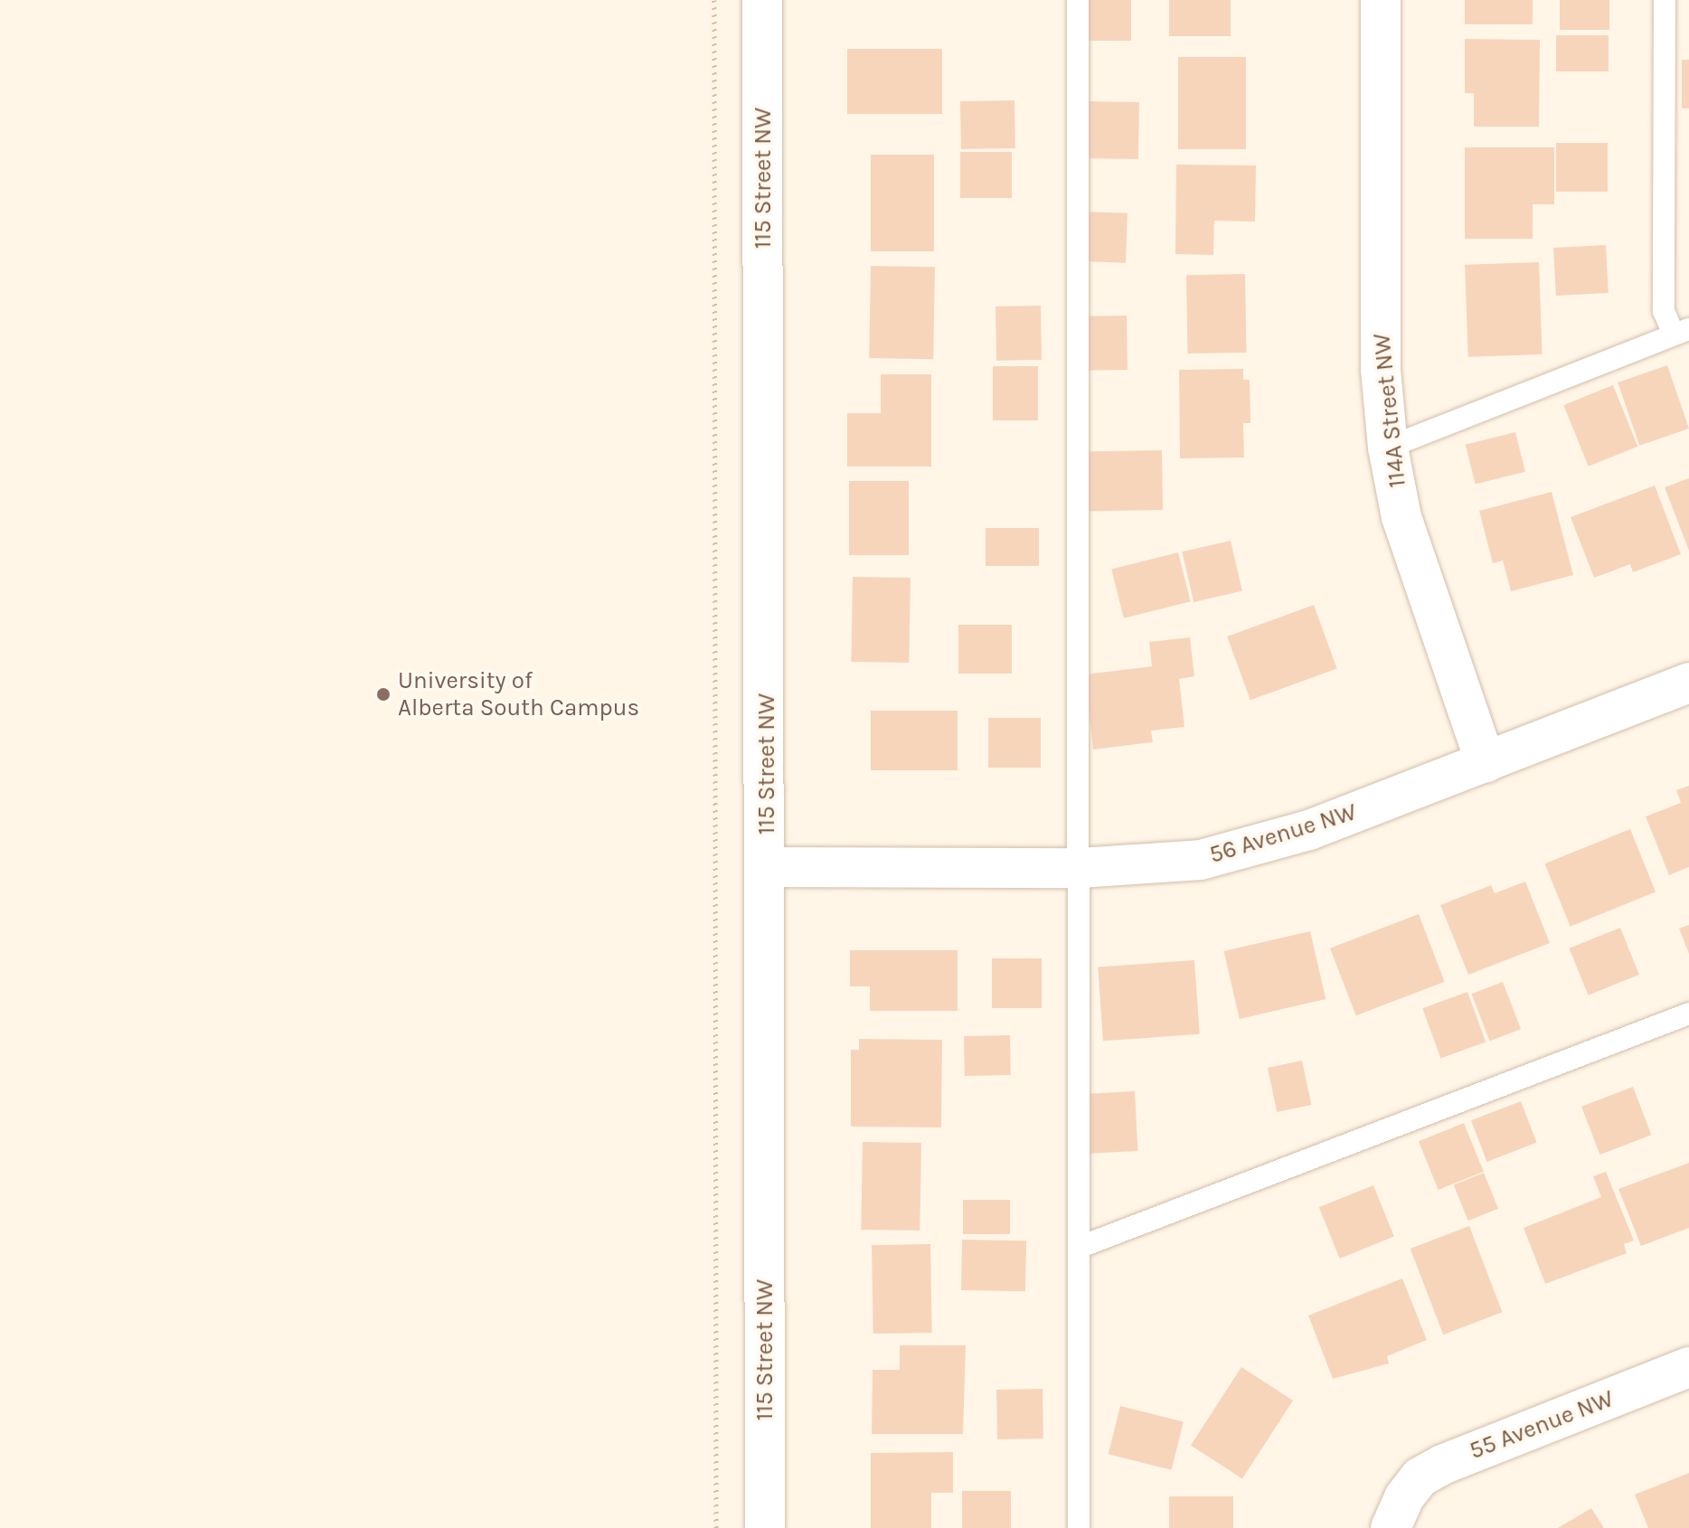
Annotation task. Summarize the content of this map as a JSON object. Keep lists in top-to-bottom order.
{
  "streets": {
    "street": [
      "115 Street NW",
      "114A Street NW",
      "56 Avenue NW",
      "55 Avenue NW"
    ]
  },
  "crossings": [
    ["115 Street NW", "56 Avenue NW"],
    ["114A Street NW", "56 Avenue NW"]
  ],
  "places": ["University of Alberta South Campus"]
}
